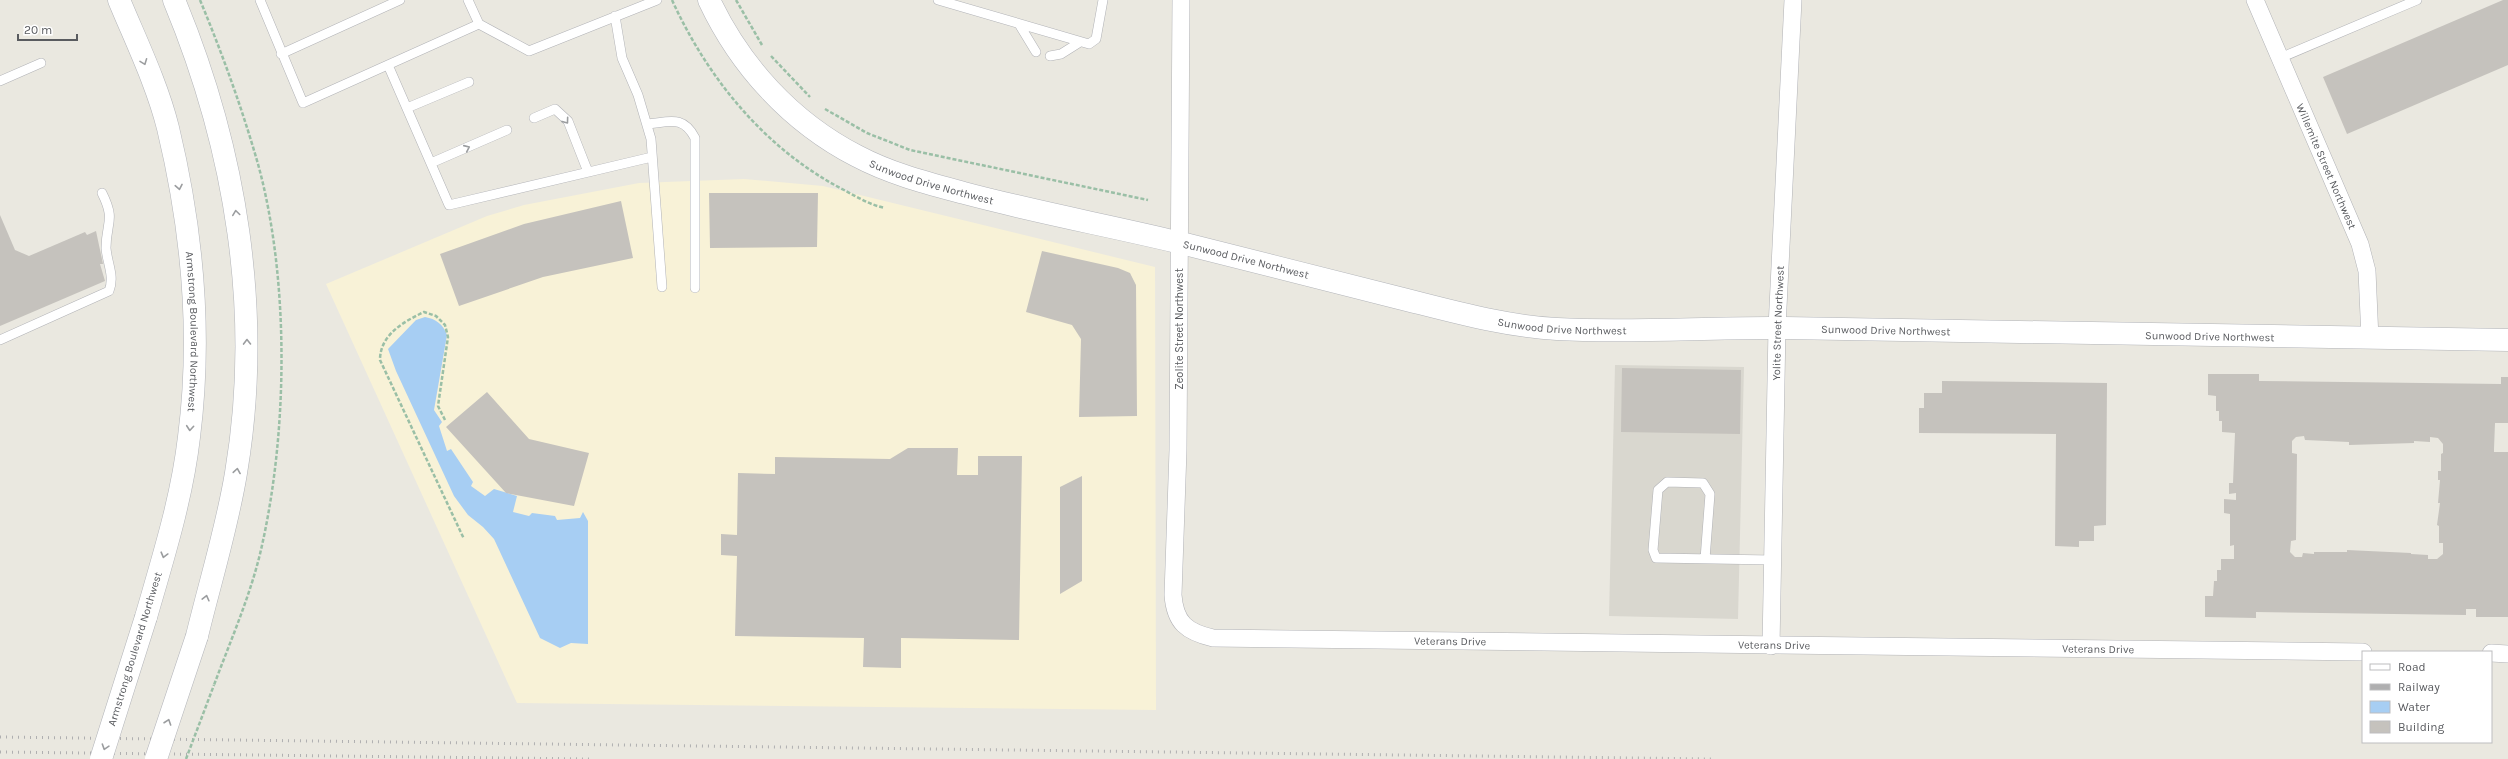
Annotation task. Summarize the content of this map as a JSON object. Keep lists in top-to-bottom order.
{
  "streets": {
    "street": [
      "Willemite Street Northwest",
      "Sunwood Drive Northwest",
      "Yolite Street Northwest",
      "Zeolite Street Northwest",
      "Armstrong Boulevard Northwest",
      "Veterans Drive"
    ]
  },
  "crossings": [
    ["Willemite Street Northwest", "Sunwood Drive Northwest"],
    ["Sunwood Drive Northwest", "Yolite Street Northwest"],
    ["Sunwood Drive Northwest", "Zeolite Street Northwest"],
    ["Yolite Street Northwest", "Veterans Drive"],
    ["Zeolite Street Northwest", "Veterans Drive"]
  ],
  "legend": [
    "Road",
    "Railway",
    "Water",
    "Building"
  ],
  "scale_bar": "20 m"
}
